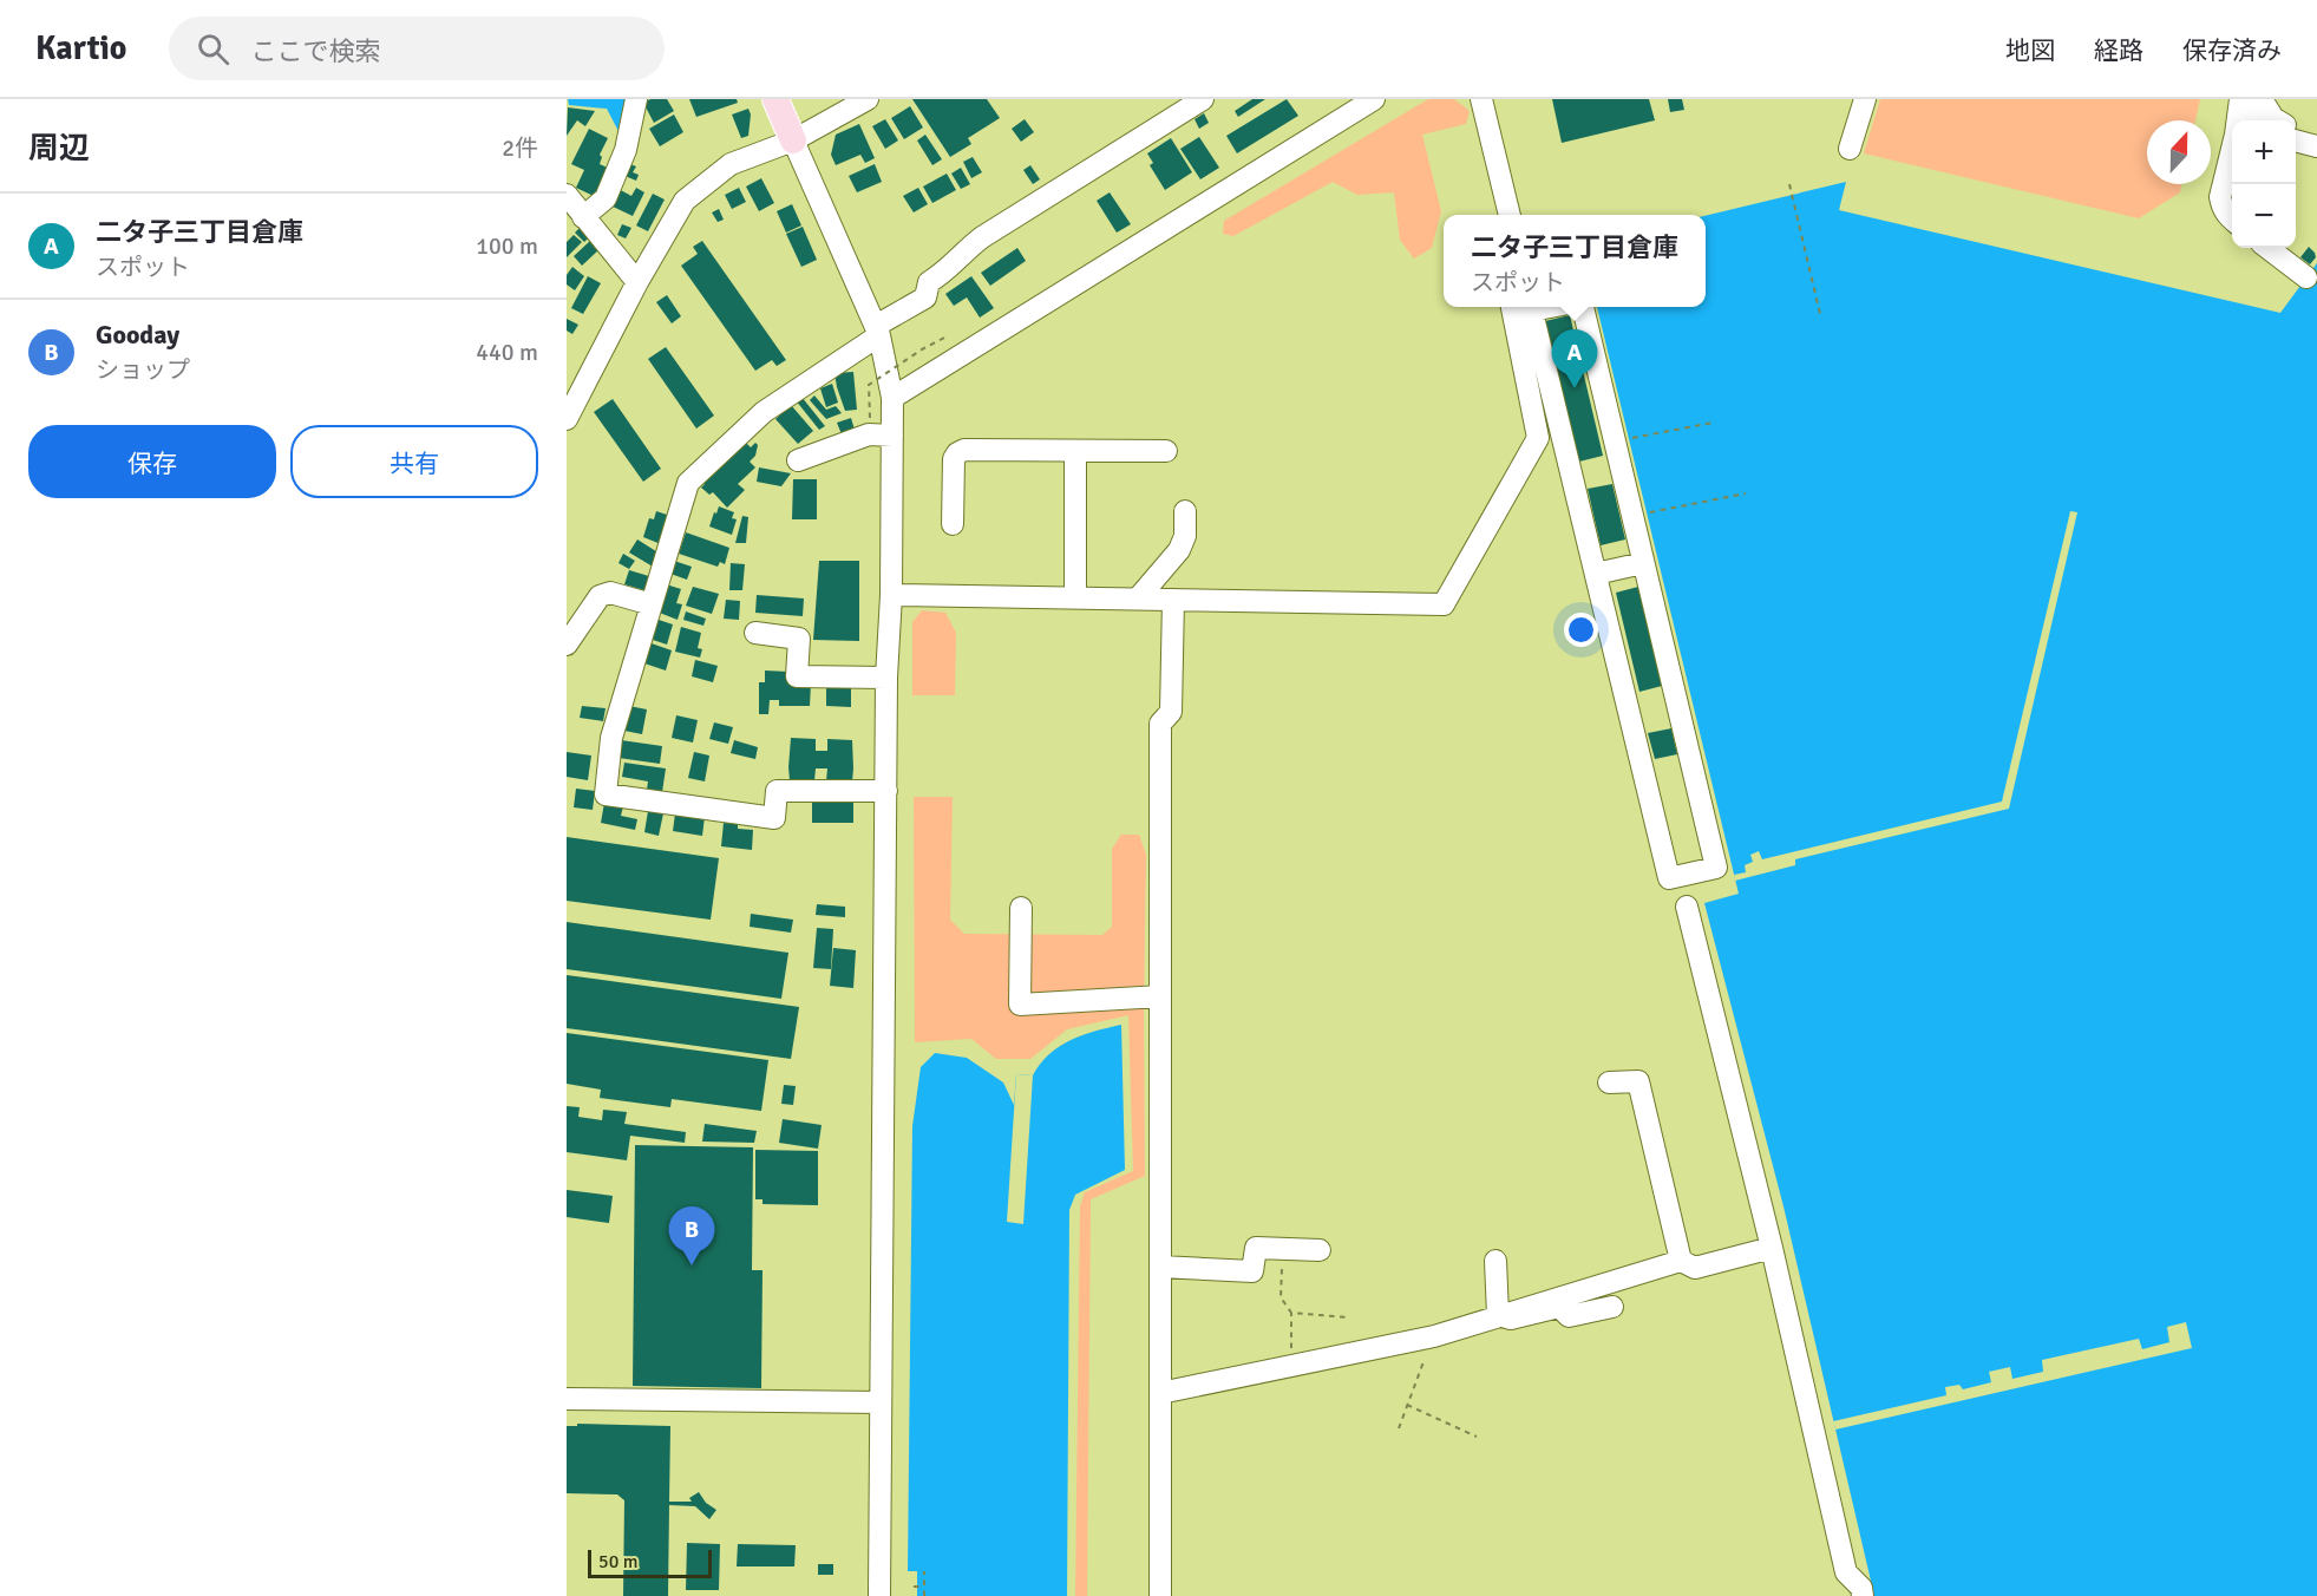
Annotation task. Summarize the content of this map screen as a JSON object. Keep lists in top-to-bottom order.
{
  "scale_bar": "50 m",
  "north": "top",
  "page": {
    "header": "Kartio",
    "search": "ここで検索",
    "nav": ["地図", "経路", "保存済み"],
    "heading": ["周辺", "2件"],
    "map_buttons": ["+", "−"],
    "list": [
      {
        "mark": "A",
        "name": "二タ子三丁目倉庫",
        "note": "スポット",
        "value": "100 m"
      },
      {
        "mark": "B",
        "name": "Gooday",
        "note": "ショップ",
        "value": "440 m"
      }
    ],
    "popup": ["二タ子三丁目倉庫", "スポット"],
    "pins": ["A", "B"],
    "buttons": ["保存", "共有"],
    "scale": "50 m"
  }
}
